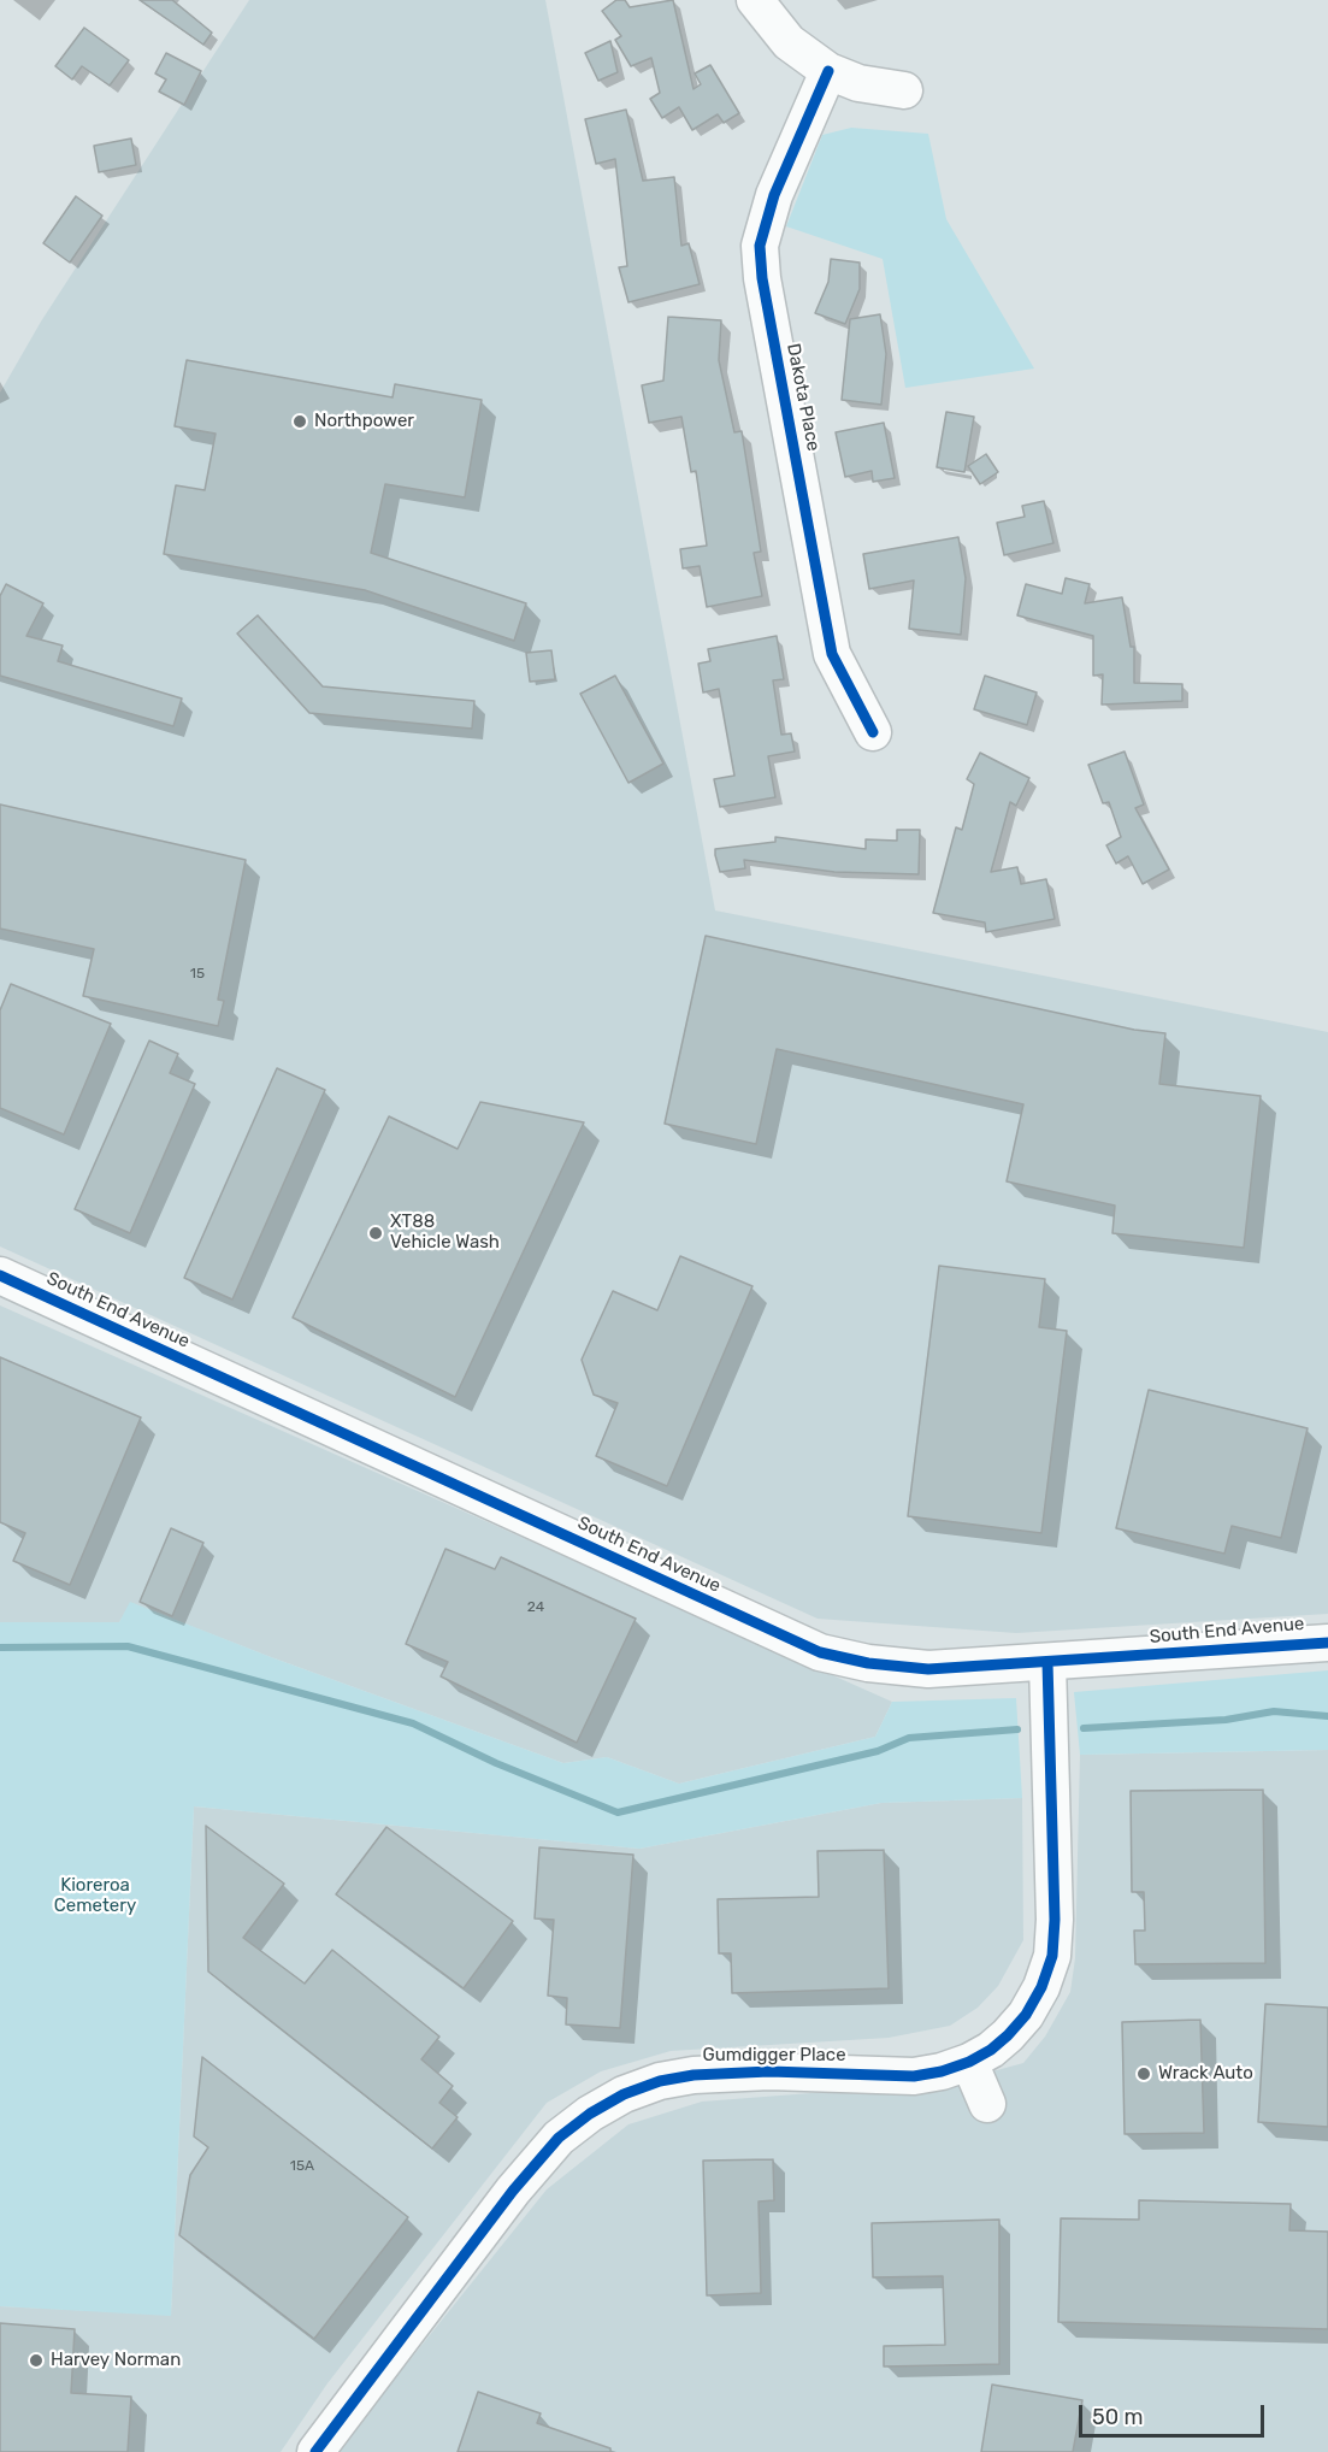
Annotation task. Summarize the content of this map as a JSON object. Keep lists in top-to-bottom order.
{
  "streets": {
    "street": ["Dakota Place", "South End Avenue", "Gumdigger Place"]
  },
  "crossings": [
    ["South End Avenue", "Gumdigger Place"]
  ],
  "parks": ["Kioreroa Cemetery"],
  "places": [
    "Northpower",
    "XT88 Vehicle Wash",
    "Wrack Auto",
    "Harvey Norman"
  ],
  "house_numbers": ["15", "24", "15A"],
  "scale_bar": "50 m"
}
